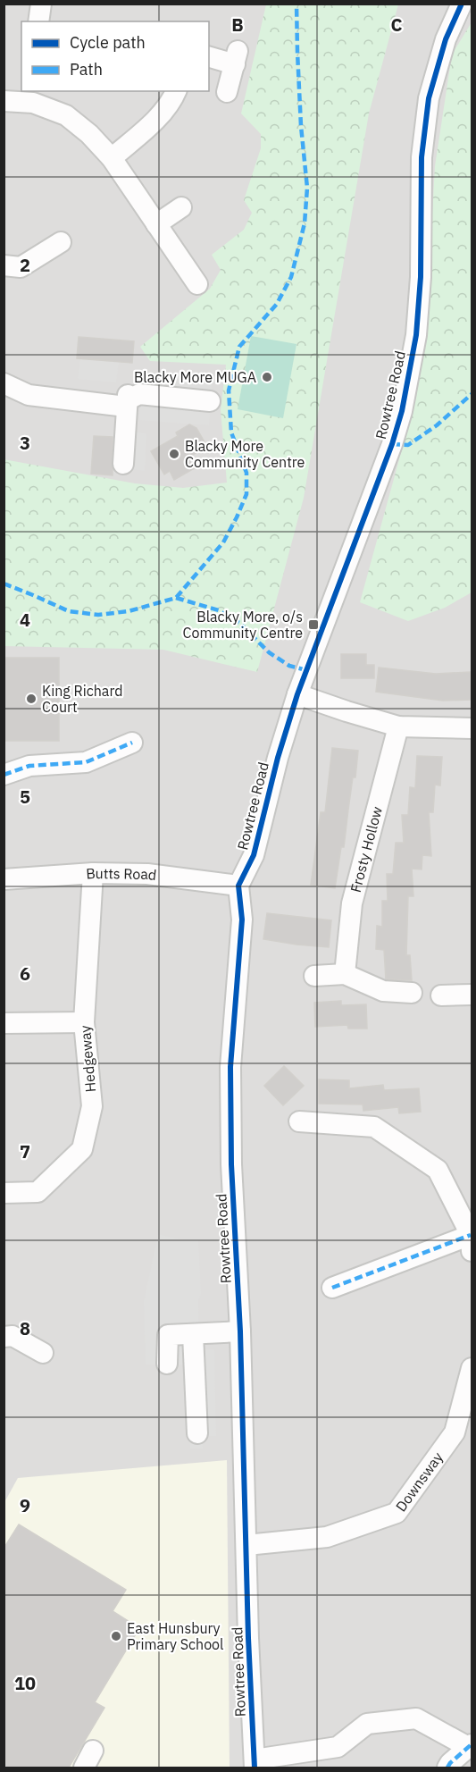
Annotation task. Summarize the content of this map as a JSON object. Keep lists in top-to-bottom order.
{
  "streets": {
    "street": [
      "Rowtree Road",
      "Frosty Hollow",
      "Butts Road",
      "Hedgeway",
      "Downsway"
    ]
  },
  "crossings": [
    ["Rowtree Road", "Butts Road"],
    ["Rowtree Road", "Downsway"],
    ["Butts Road", "Hedgeway"]
  ],
  "places": {
    "other": [
      "Blacky More MUGA",
      "Blacky More Community Centre",
      "King Richard Court",
      "East Hunsbury Primary School"
    ],
    "transit": ["Blacky More, o/s Community Centre"]
  },
  "legend": ["Cycle path", "Path"],
  "grid": {
    "columns": ["B", "C"],
    "rows": [
      "2",
      "3",
      "4",
      "5",
      "6",
      "7",
      "8",
      "9",
      "10"
    ]
  }
}
